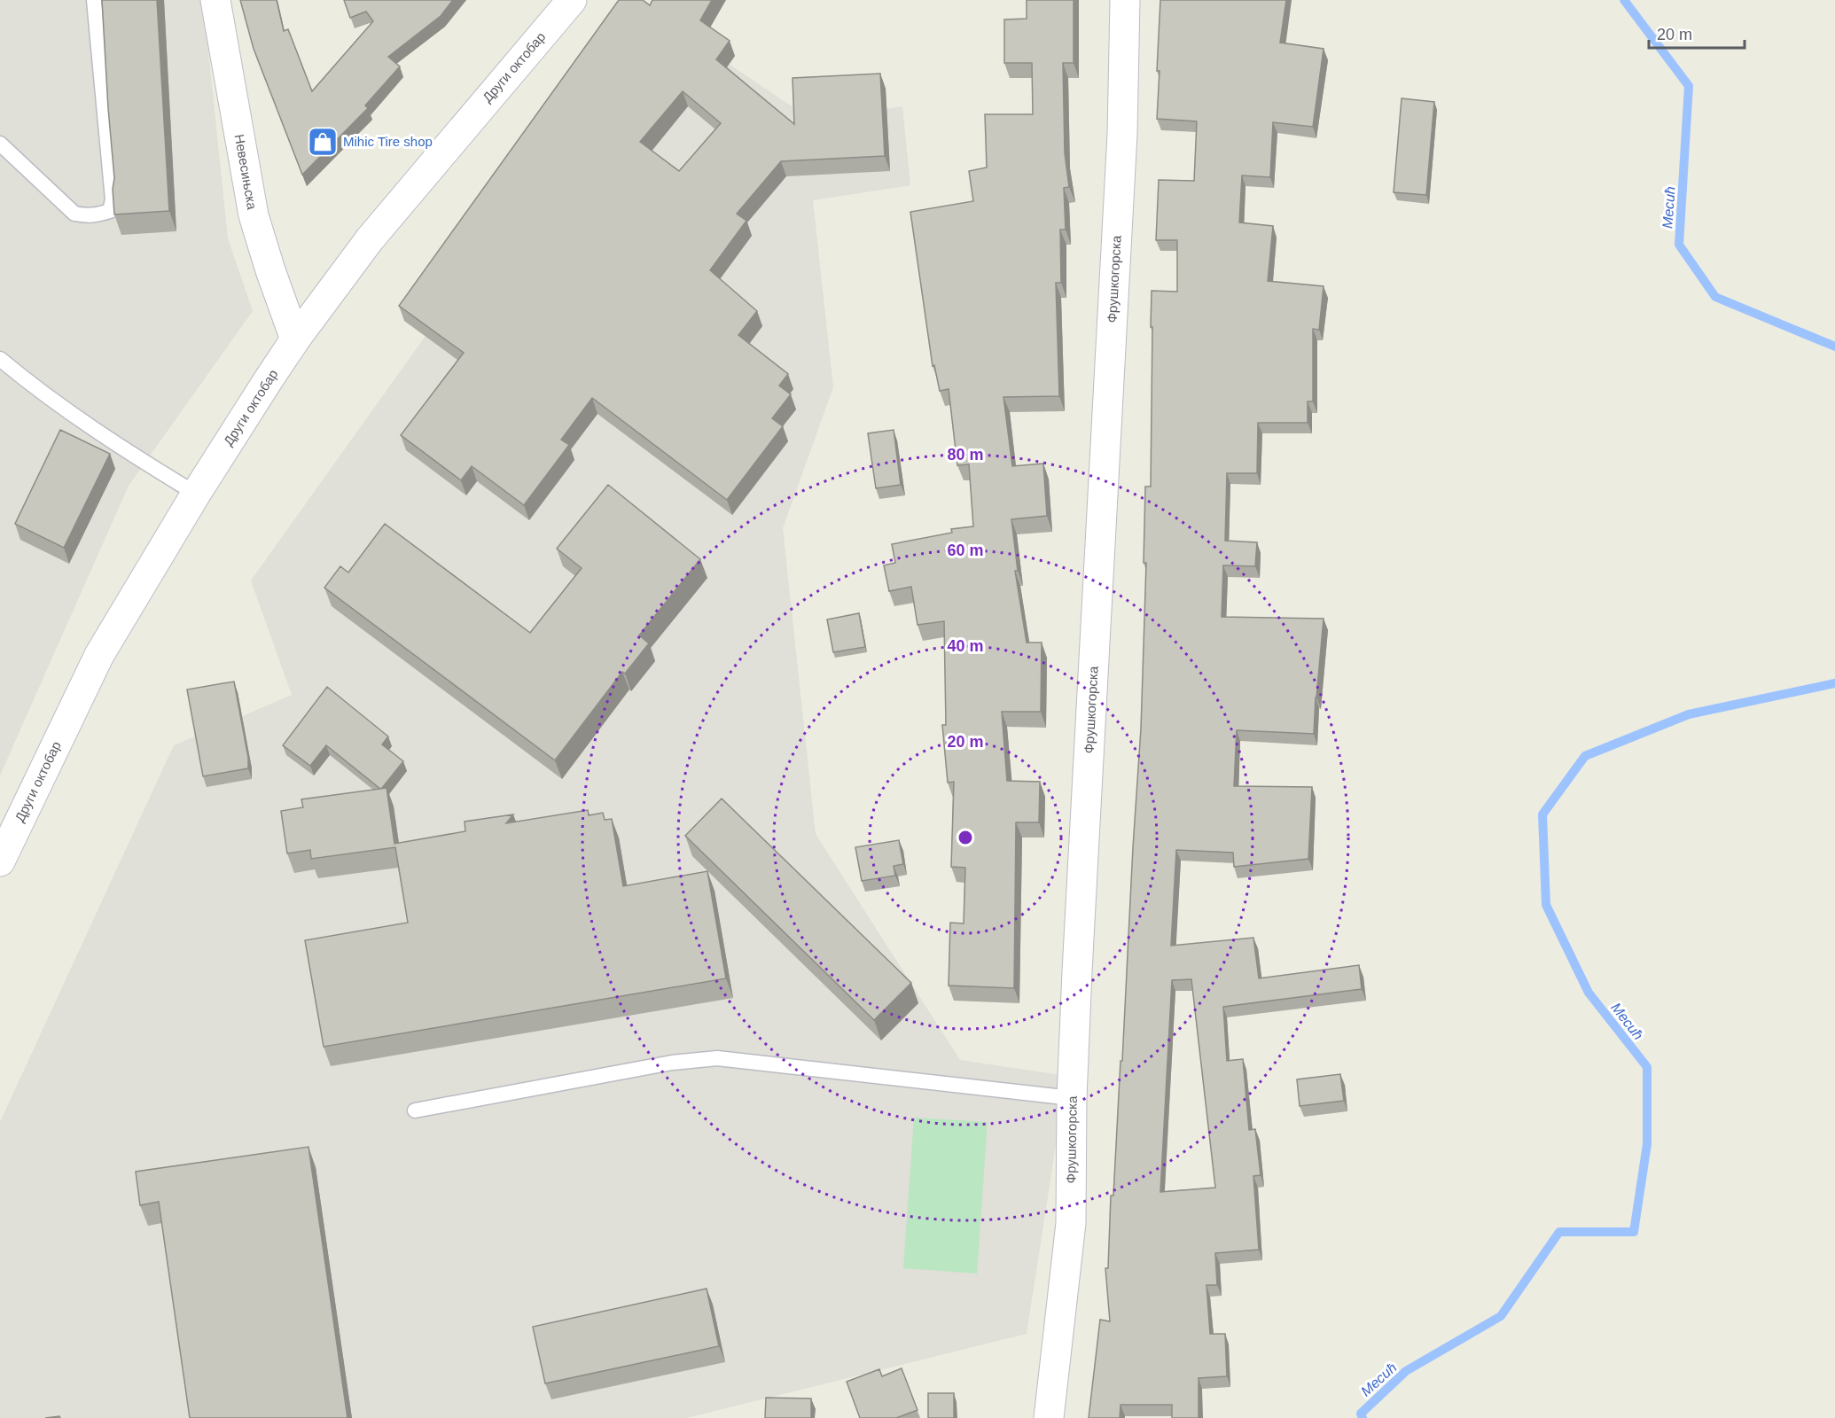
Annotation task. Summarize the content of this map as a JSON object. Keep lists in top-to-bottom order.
{
  "streets": {
    "street": ["Други октобар", "Невесињска", "Фрушкогорска"]
  },
  "crossings": [
    ["Други октобар", "Невесињска"]
  ],
  "water": ["Месић"],
  "places": {
    "shop": ["Mihic Tire shop"]
  },
  "scale_bar": "20 m",
  "rings": [
    "80 m",
    "60 m",
    "40 m",
    "20 m"
  ]
}
